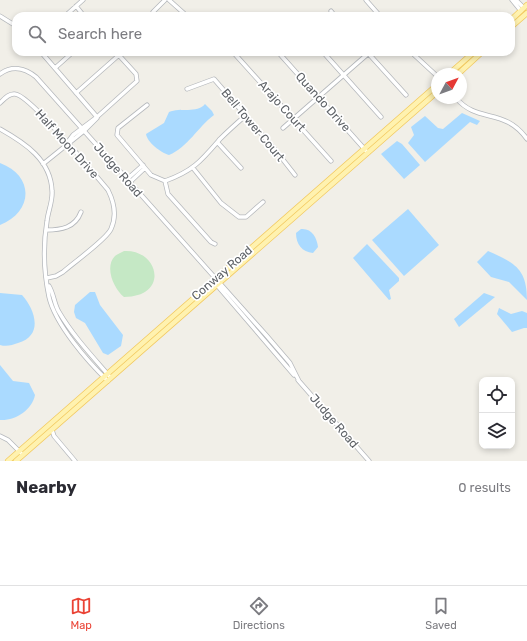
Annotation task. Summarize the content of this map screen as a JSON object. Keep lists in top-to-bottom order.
{
  "streets": {
    "main road": ["Conway Road"],
    "street": [
      "Quando Drive",
      "Arajo Court",
      "Bell Tower Court",
      "Half Moon Drive",
      "Judge Road"
    ]
  },
  "crossings": [
    ["Quando Drive", "Conway Road"],
    ["Judge Road", "Conway Road"]
  ],
  "north": "top right",
  "page": {
    "search": "Search here",
    "heading": ["Nearby", "0 results"],
    "nav": ["Map", "Directions", "Saved"]
  }
}
